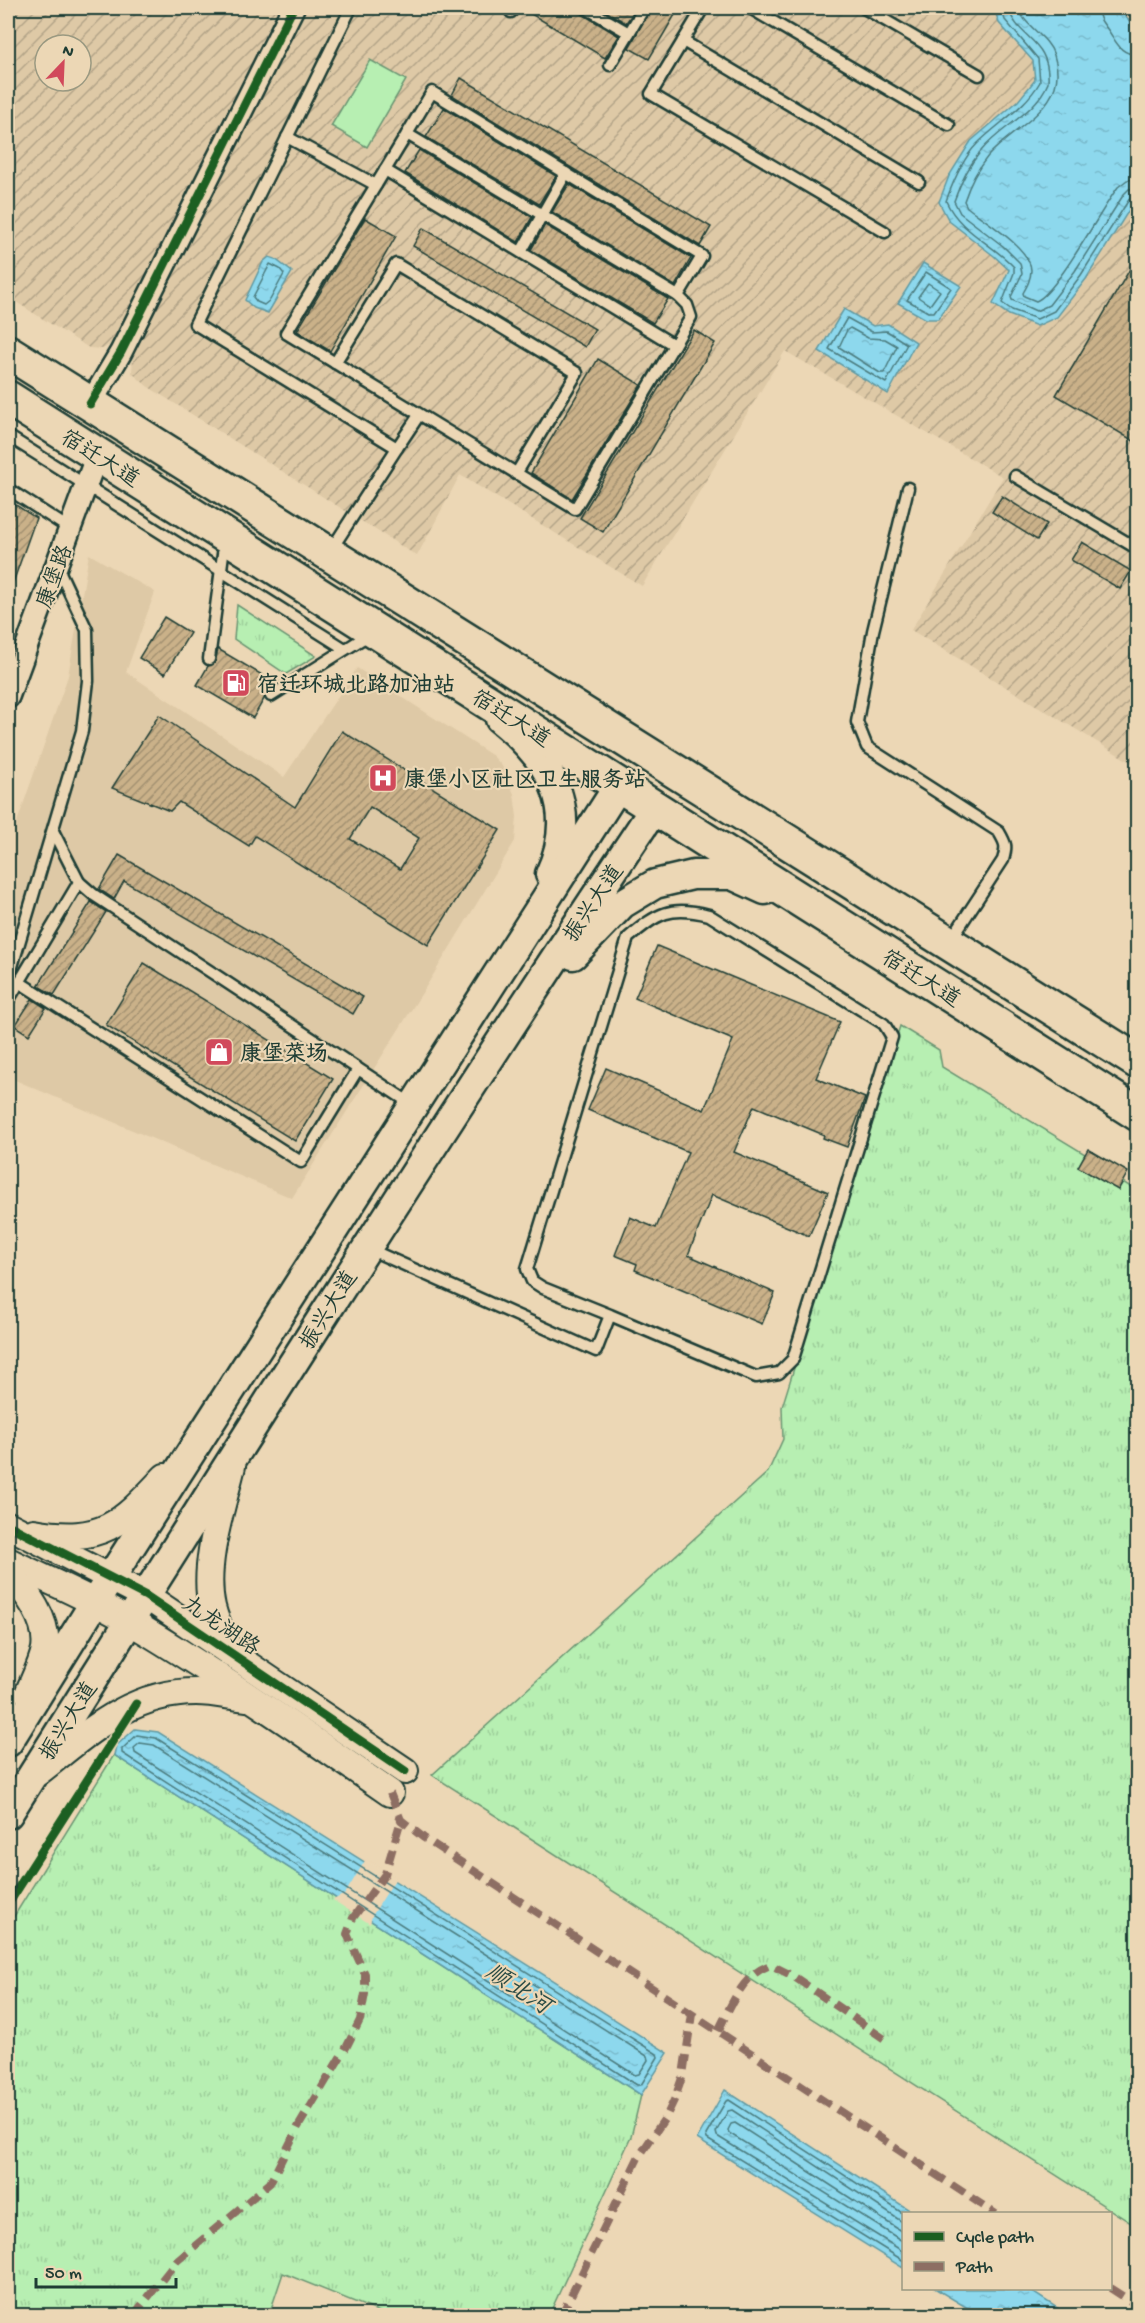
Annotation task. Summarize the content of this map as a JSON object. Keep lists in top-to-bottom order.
{
  "streets": {
    "main road": ["宿迁大道", "振兴大道"],
    "street": ["康堡路", "九龙湖路"]
  },
  "crossings": [
    ["宿迁大道", "康堡路"],
    ["宿迁大道", "振兴大道"],
    ["振兴大道", "九龙湖路"]
  ],
  "water": ["顺北河"],
  "places": {
    "fuel station": ["宿迁环城北路加油站"],
    "hospital": ["康堡小区社区卫生服务站"],
    "shop": ["康堡菜场"]
  },
  "legend": ["Cycle path", "Path"],
  "scale_bar": "50 m",
  "north": "top right"
}
